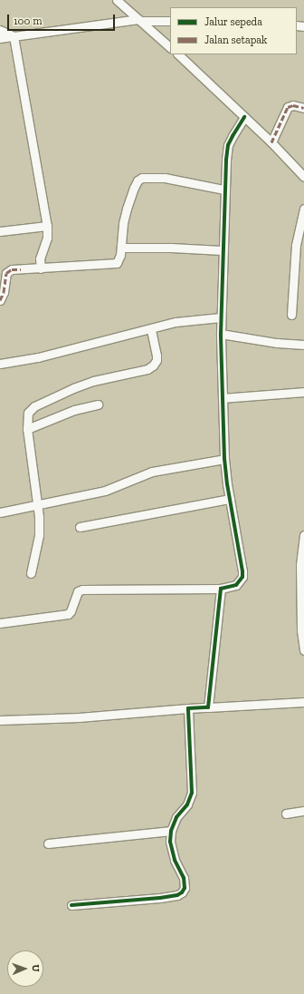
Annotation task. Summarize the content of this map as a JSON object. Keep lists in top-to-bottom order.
{
  "legend": ["Jalur sepeda", "Jalan setapak"],
  "scale_bar": "100 m",
  "north": "right"
}
